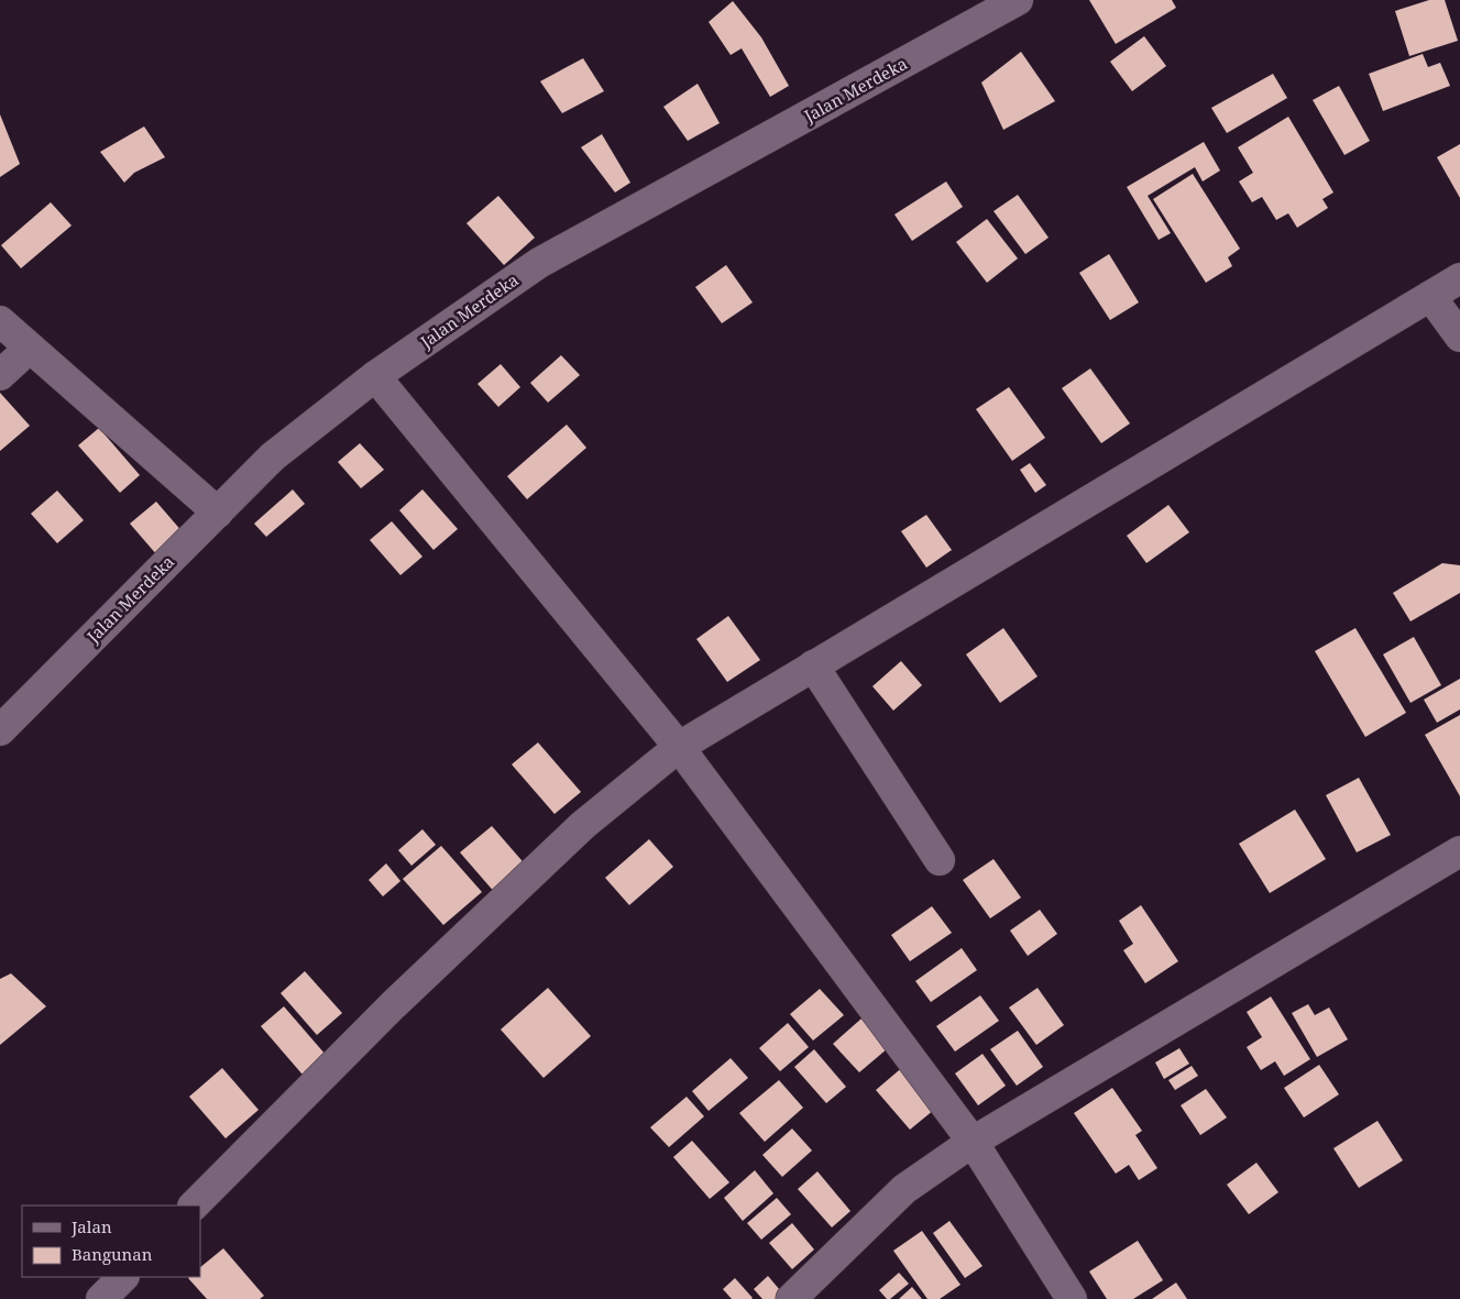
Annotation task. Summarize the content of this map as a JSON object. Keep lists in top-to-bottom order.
{
  "streets": {
    "street": ["Jalan Merdeka"]
  },
  "legend": ["Jalan", "Bangunan"]
}
